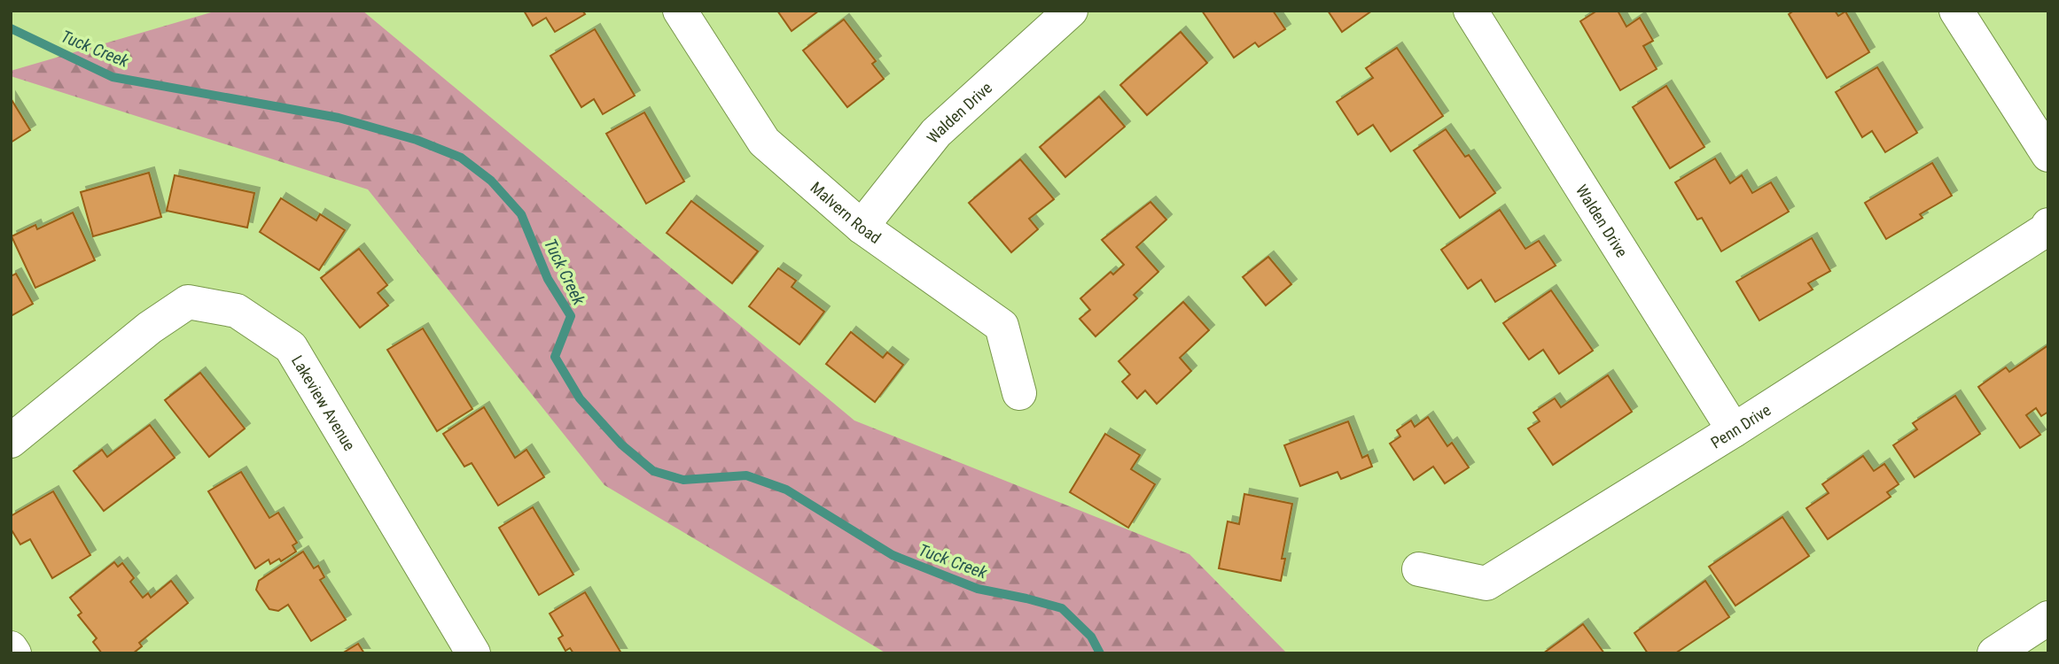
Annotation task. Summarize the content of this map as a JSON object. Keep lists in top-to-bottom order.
{
  "streets": {
    "street": [
      "Walden Drive",
      "Malvern Road",
      "Lakeview Avenue",
      "Penn Drive"
    ]
  },
  "crossings": [
    ["Walden Drive", "Malvern Road"],
    ["Walden Drive", "Penn Drive"]
  ],
  "water": ["Tuck Creek"]
}
